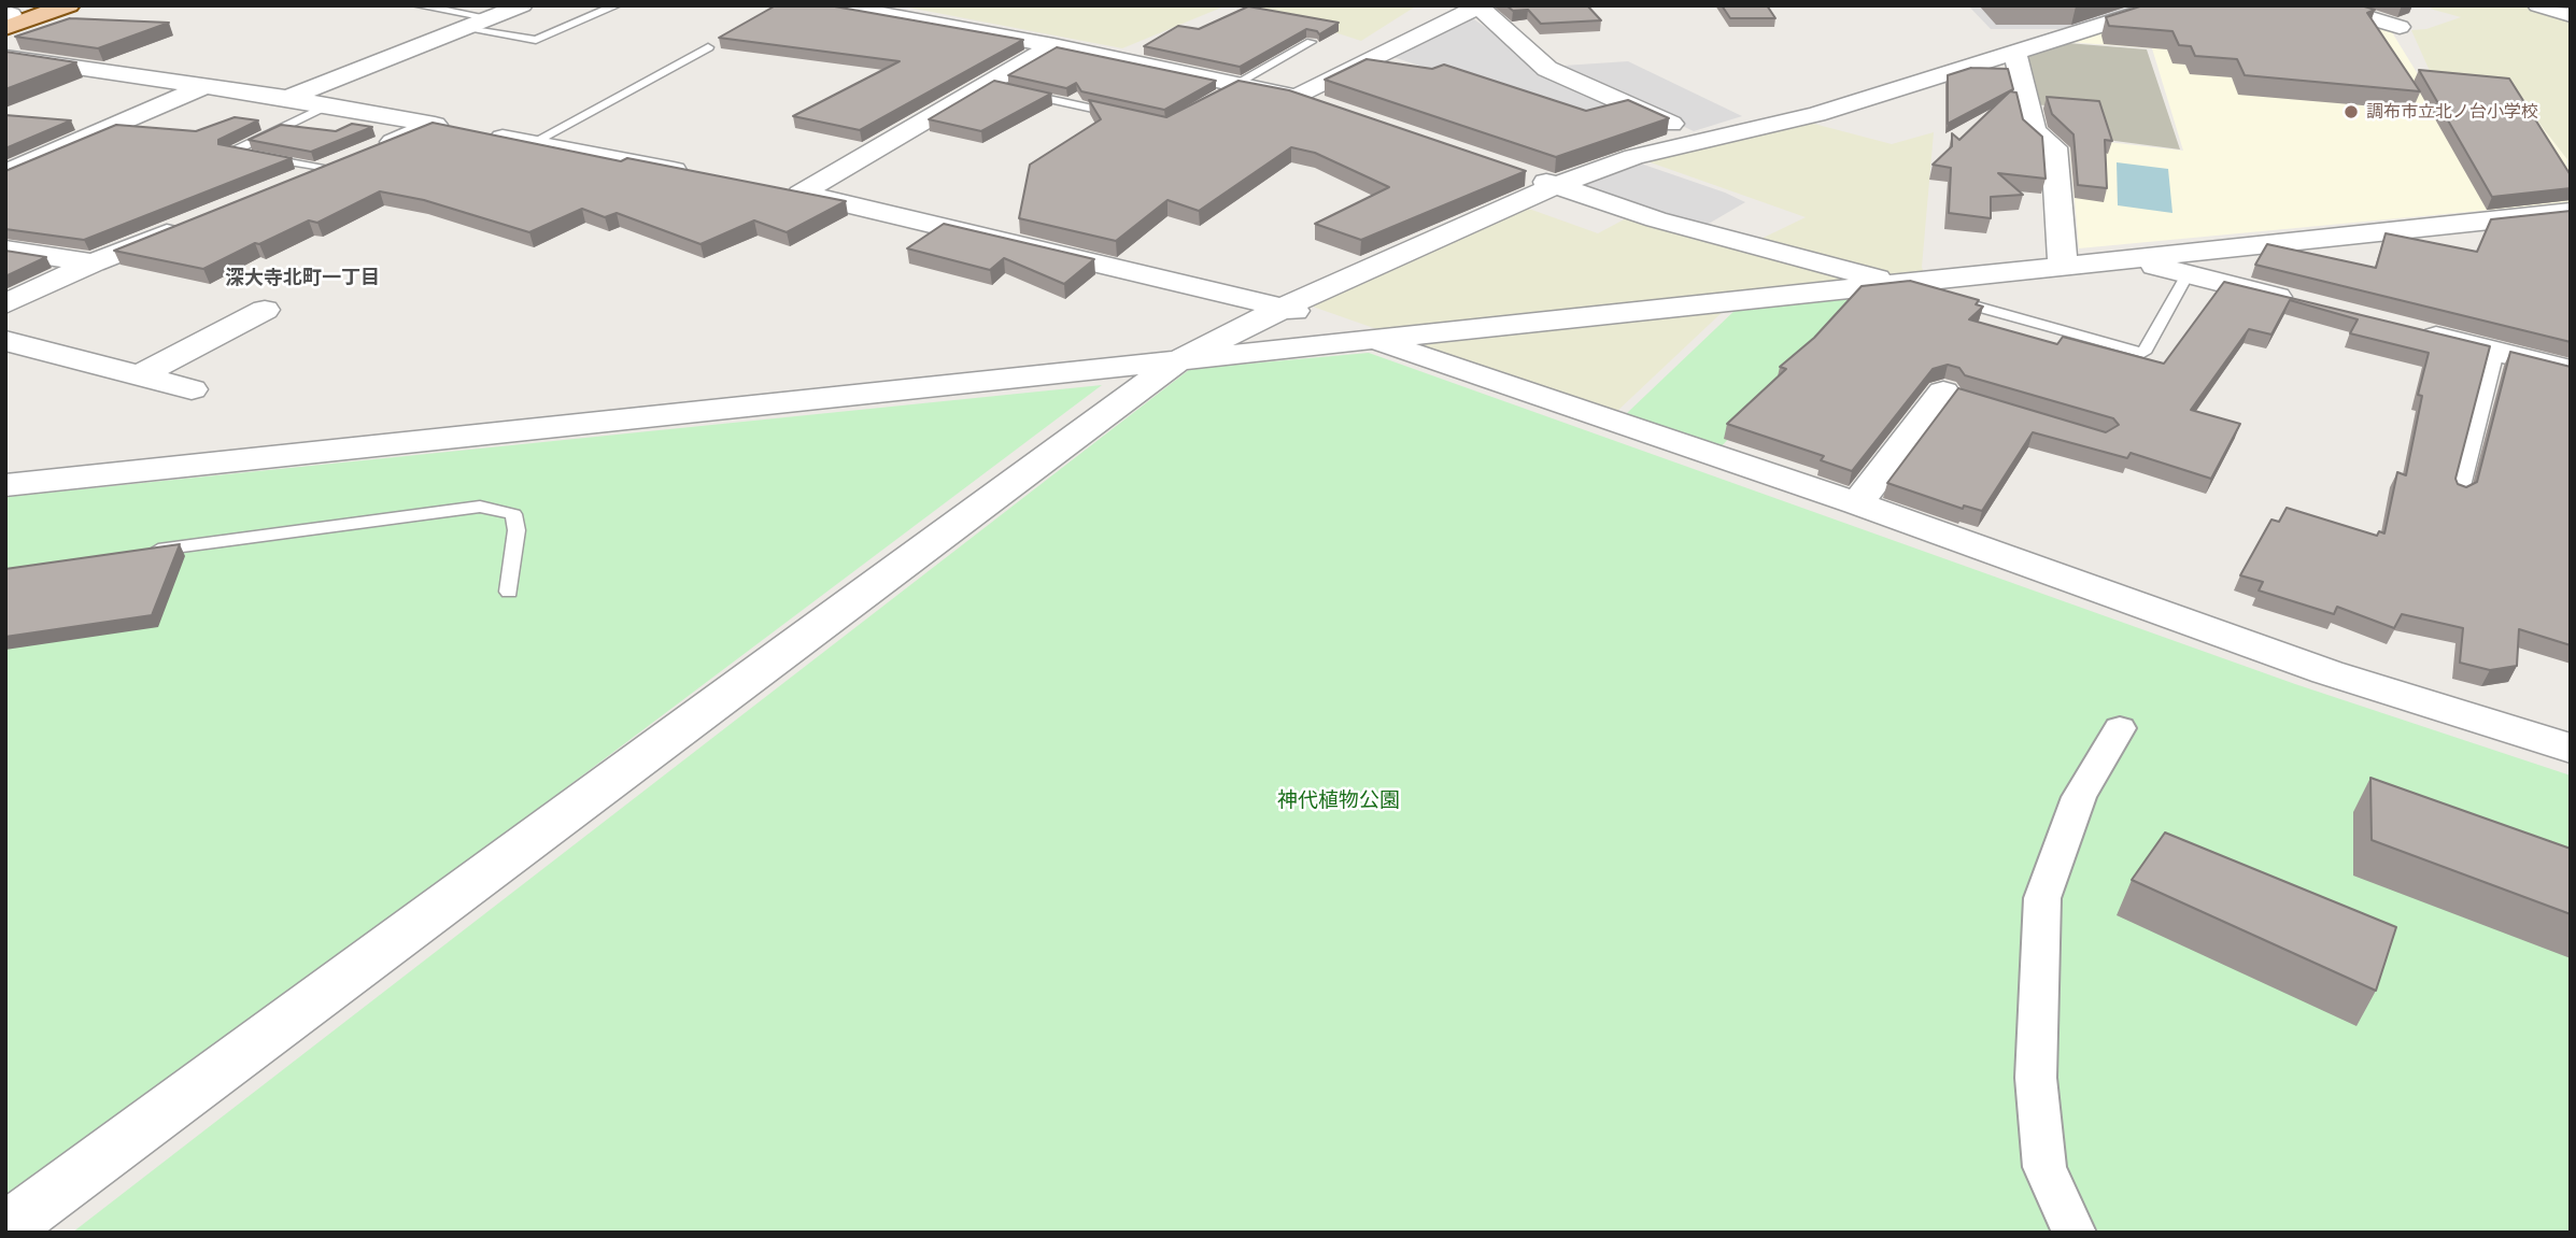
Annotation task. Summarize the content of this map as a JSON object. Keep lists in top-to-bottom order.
{
  "districts": ["深大寺北町一丁目"],
  "parks": ["神代植物公園"],
  "places": ["調布市立北ノ台小学校"]
}
